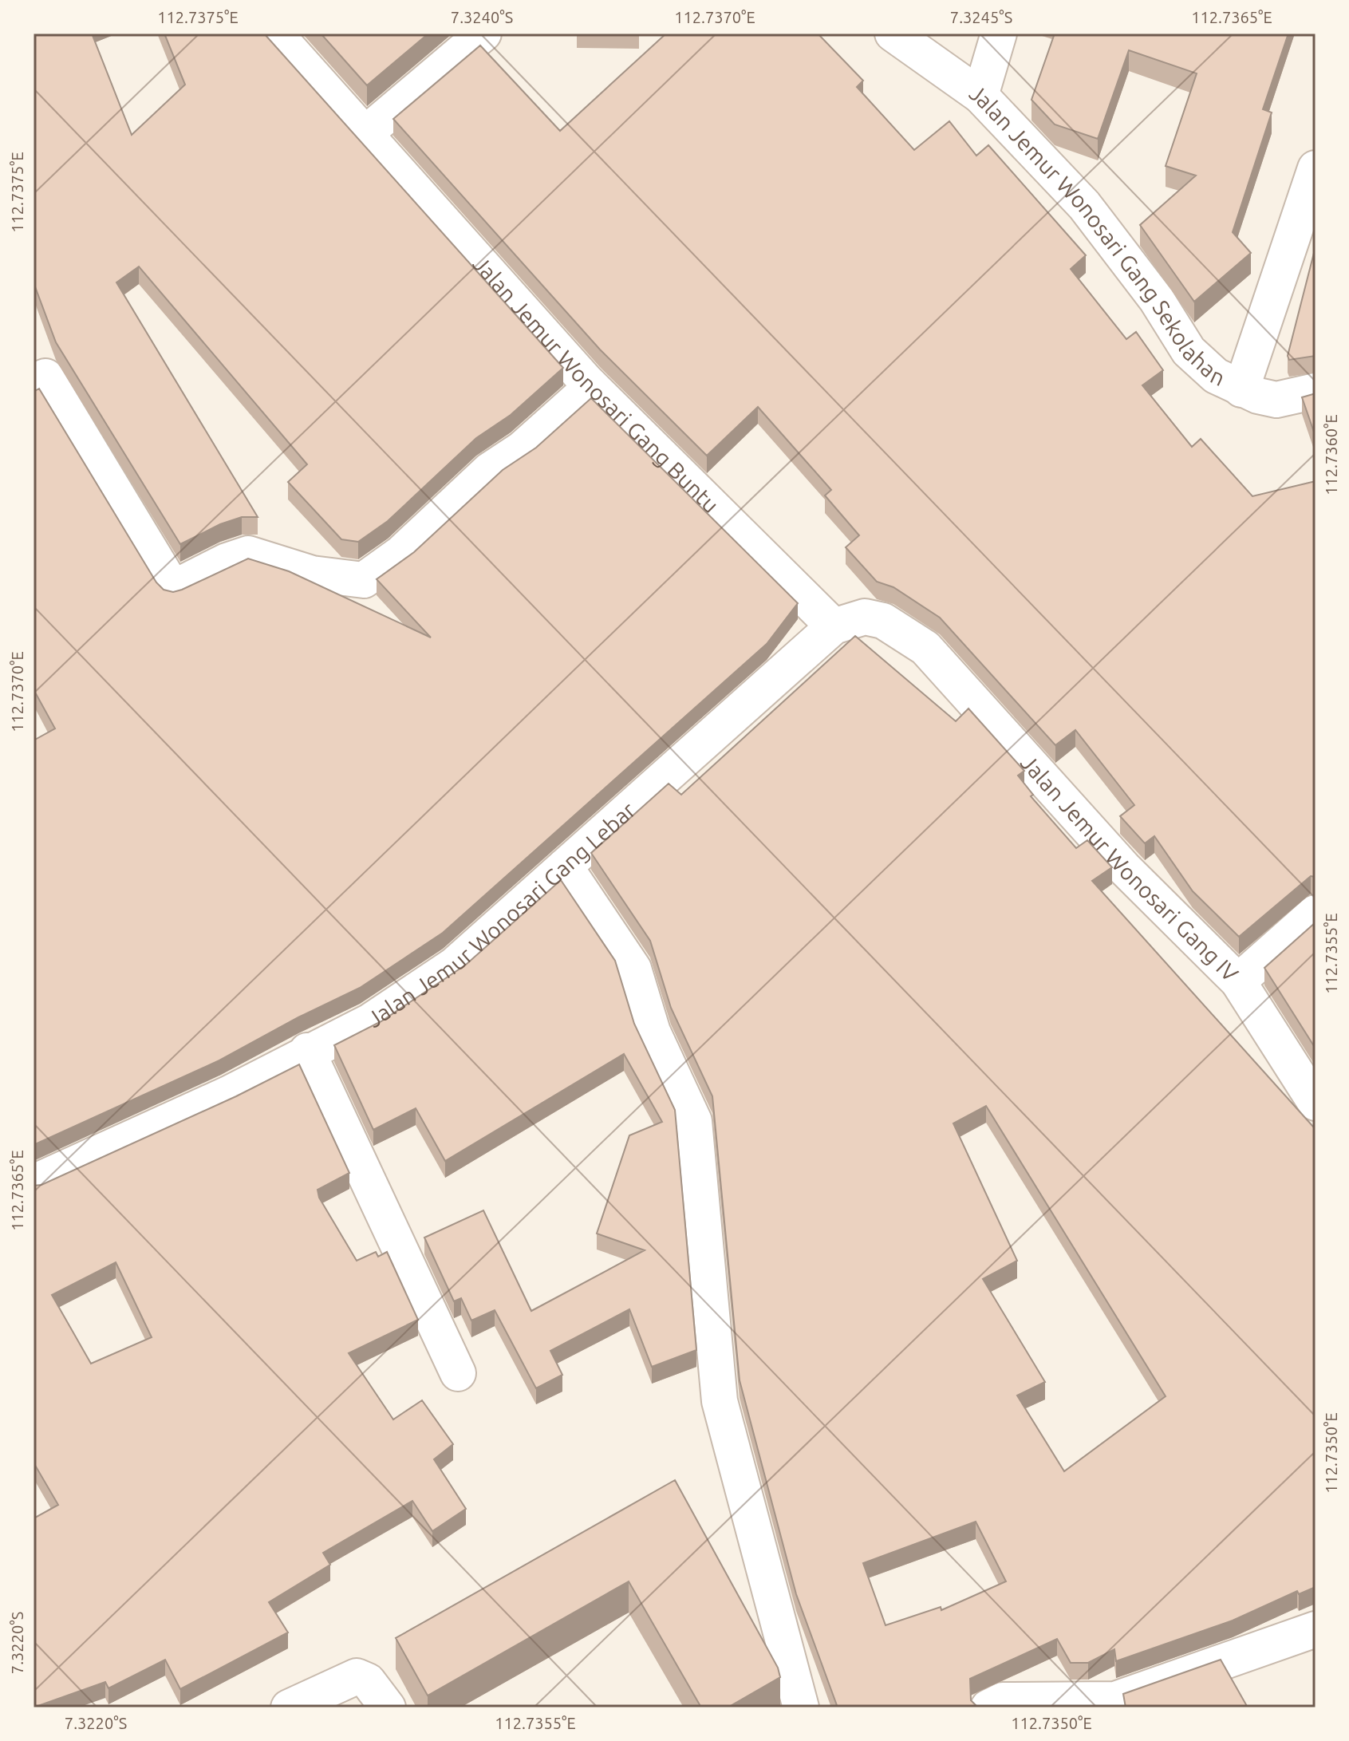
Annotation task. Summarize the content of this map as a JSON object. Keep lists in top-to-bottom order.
{
  "streets": {
    "street": [
      "Jalan Jemur Wonosari Gang Sekolahan",
      "Jalan Jemur Wonosari Gang Buntu",
      "Jalan Jemur Wonosari Gang IV",
      "Jalan Jemur Wonosari Gang Lebar"
    ]
  },
  "crossings": [
    ["Jalan Jemur Wonosari Gang Buntu", "Jalan Jemur Wonosari Gang Lebar"],
    ["Jalan Jemur Wonosari Gang IV", "Jalan Jemur Wonosari Gang Lebar"]
  ],
  "coordinates": [
    "112.7375°E",
    "7.3240°S",
    "112.7370°E",
    "7.3245°S",
    "112.7365°E",
    "112.7360°E",
    "112.7355°E",
    "112.7350°E",
    "7.3220°S"
  ]
}
